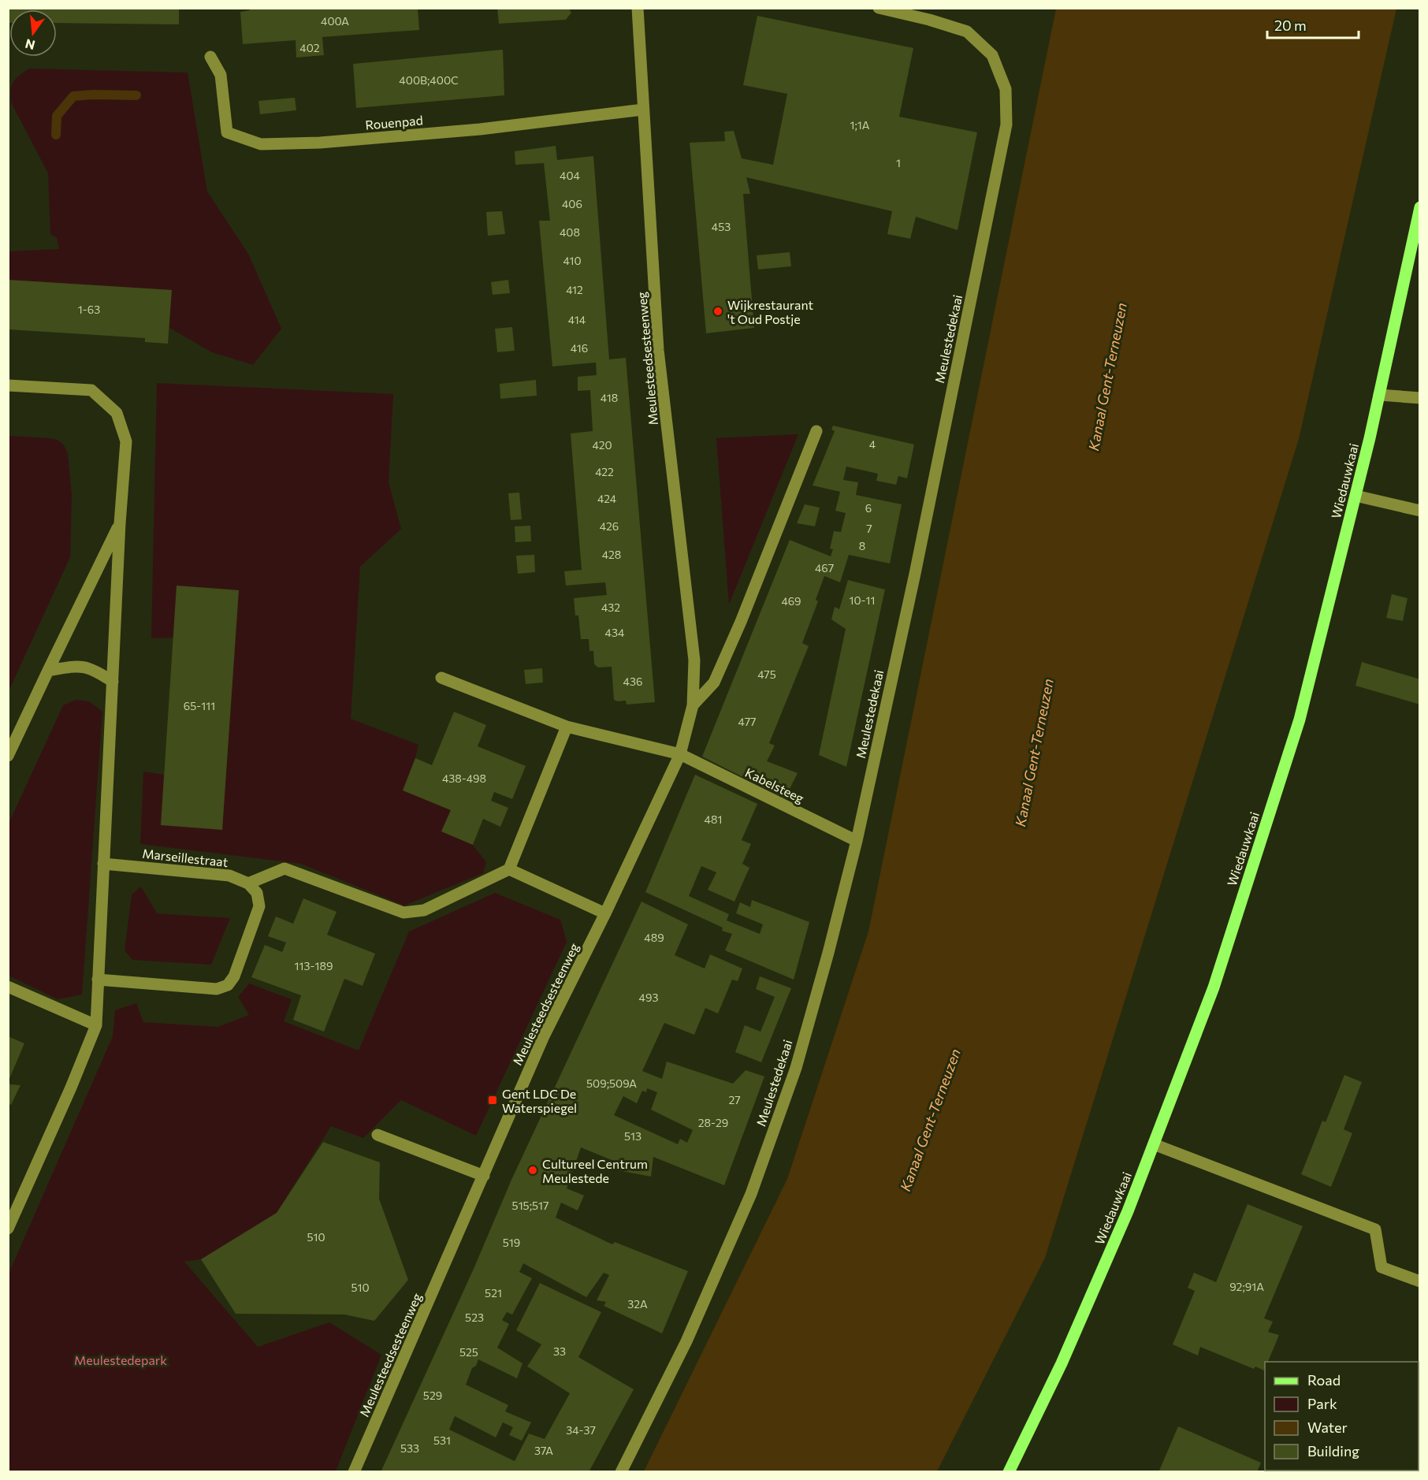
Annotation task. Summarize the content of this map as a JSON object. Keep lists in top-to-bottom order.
{
  "streets": {
    "main road": ["Wiedauwkaai"],
    "street": [
      "Rouenpad",
      "Meulestedekaai",
      "Meulesteedsesteenweg",
      "Kabelsteeg",
      "Marseillestraat"
    ]
  },
  "crossings": [
    ["Rouenpad", "Meulesteedsesteenweg"],
    ["Meulestedekaai", "Kabelsteeg"],
    ["Meulesteedsesteenweg", "Kabelsteeg"]
  ],
  "water": ["Kanaal Gent-Terneuzen"],
  "parks": ["Meulestedepark"],
  "places": {
    "other": ["Wijkrestaurant 't Oud Postje", "Cultureel Centrum Meulestede"],
    "transit": ["Gent LDC De Waterspiegel"]
  },
  "house_numbers": [
    "400A",
    "402",
    "400B;400C",
    "1;1A",
    "1",
    "404",
    "406",
    "453",
    "408",
    "410",
    "412",
    "1-63",
    "414",
    "416",
    "418",
    "4",
    "420",
    "422",
    "424",
    "6",
    "426",
    "7",
    "8",
    "428",
    "467",
    "10-11",
    "469",
    "432",
    "434",
    "475",
    "436",
    "65-111",
    "477",
    "438-498",
    "481",
    "489",
    "113-189",
    "493",
    "509;509A",
    "27",
    "28-29",
    "513",
    "515;517",
    "510",
    "519",
    "92;91A",
    "510",
    "521",
    "32A",
    "523",
    "33",
    "525",
    "529",
    "34-37",
    "531",
    "533",
    "37A"
  ],
  "legend": [
    "Road",
    "Park",
    "Water",
    "Building"
  ],
  "scale_bar": "20 m",
  "north": "bottom"
}
